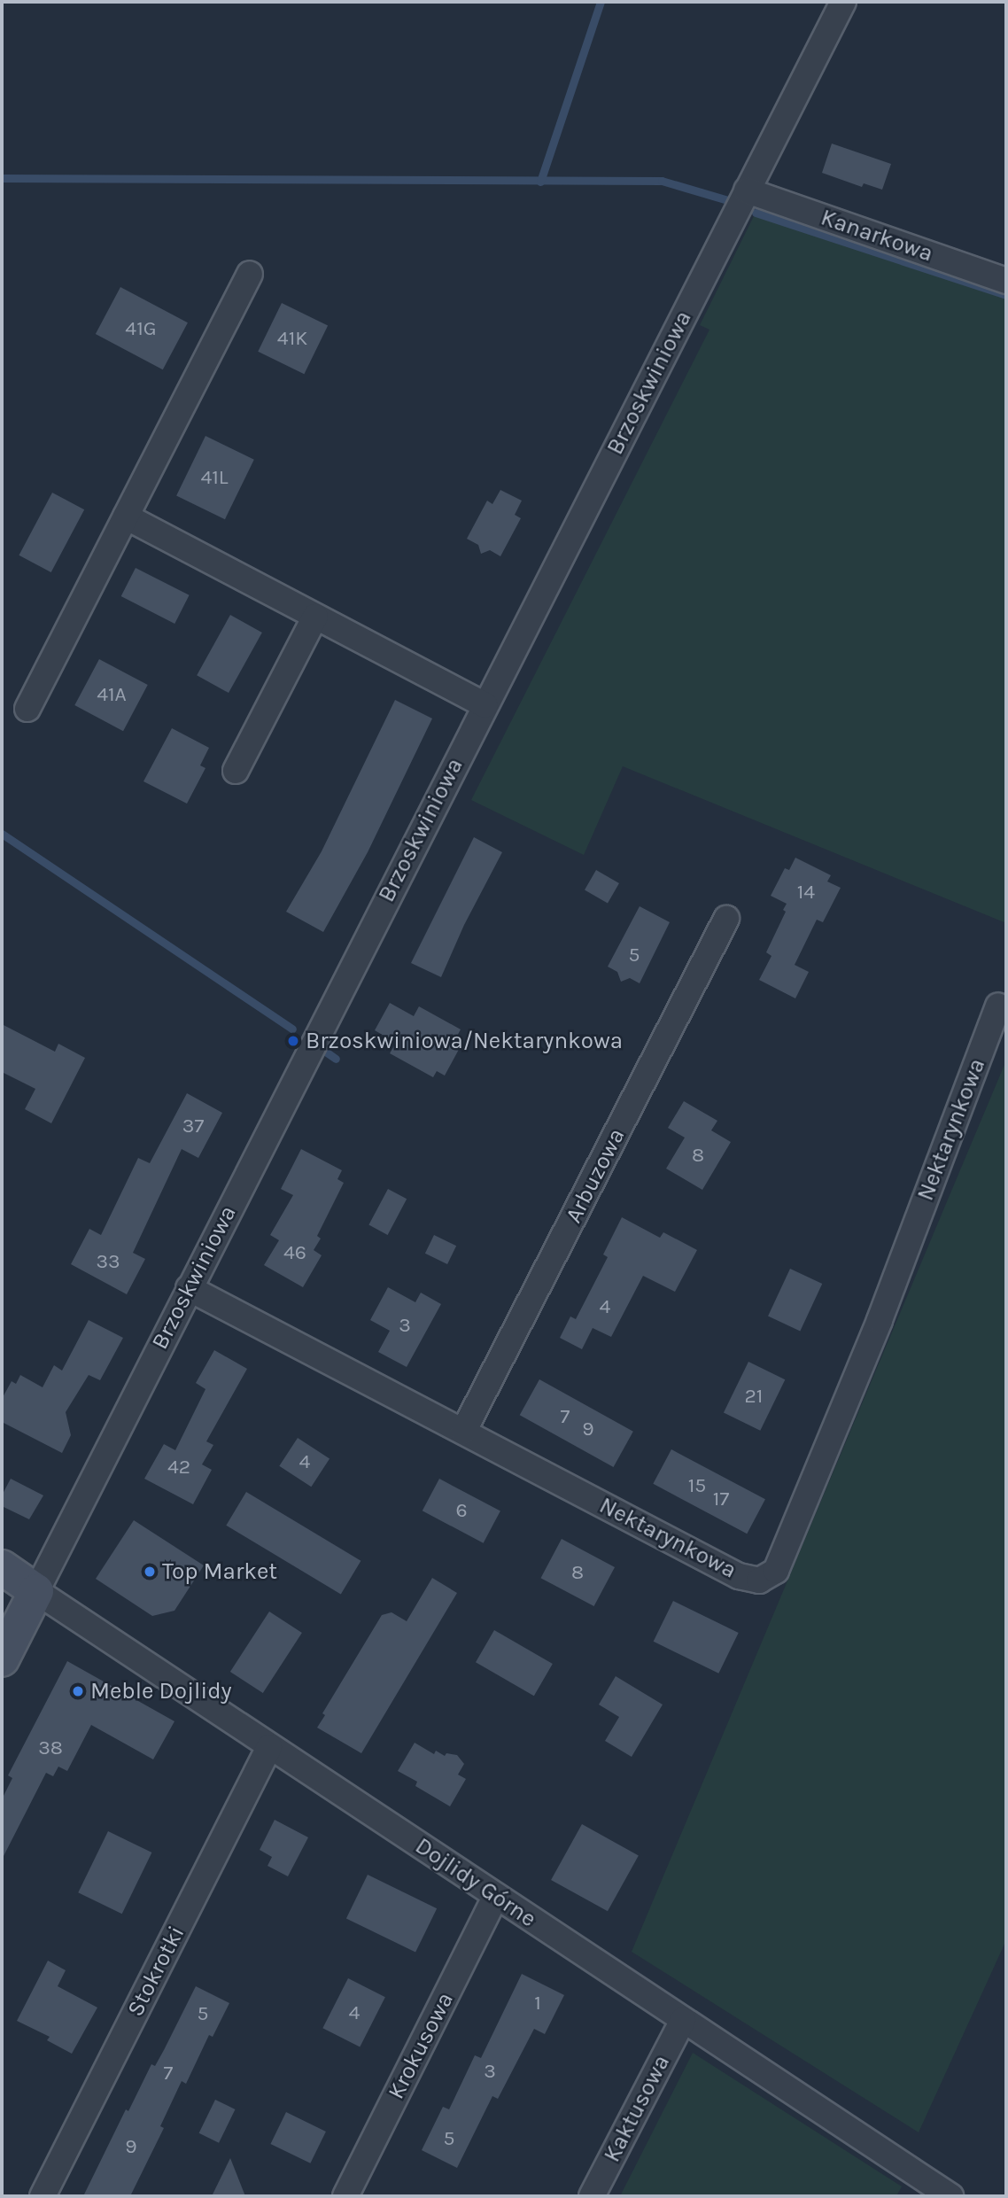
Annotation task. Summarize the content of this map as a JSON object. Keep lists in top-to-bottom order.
{
  "streets": {
    "street": [
      "Kanarkowa",
      "Brzoskwiniowa",
      "Nektarynkowa",
      "Arbuzowa",
      "Dojlidy Górne",
      "Stokrotki",
      "Krokusowa",
      "Kaktusowa"
    ]
  },
  "crossings": [
    ["Kanarkowa", "Brzoskwiniowa"],
    ["Brzoskwiniowa", "Nektarynkowa"],
    ["Brzoskwiniowa", "Dojlidy Górne"],
    ["Nektarynkowa", "Arbuzowa"],
    ["Dojlidy Górne", "Stokrotki"],
    ["Dojlidy Górne", "Krokusowa"],
    ["Dojlidy Górne", "Kaktusowa"]
  ],
  "places": ["Brzoskwiniowa/Nektarynkowa", "Top Market", "Meble Dojlidy"],
  "house_numbers": [
    "41G",
    "41K",
    "41L",
    "41A",
    "14",
    "5",
    "37",
    "8",
    "46",
    "33",
    "4",
    "3",
    "21",
    "7",
    "9",
    "4",
    "42",
    "15",
    "17",
    "6",
    "8",
    "38",
    "1",
    "4",
    "5",
    "3",
    "7",
    "5",
    "9"
  ]
}
